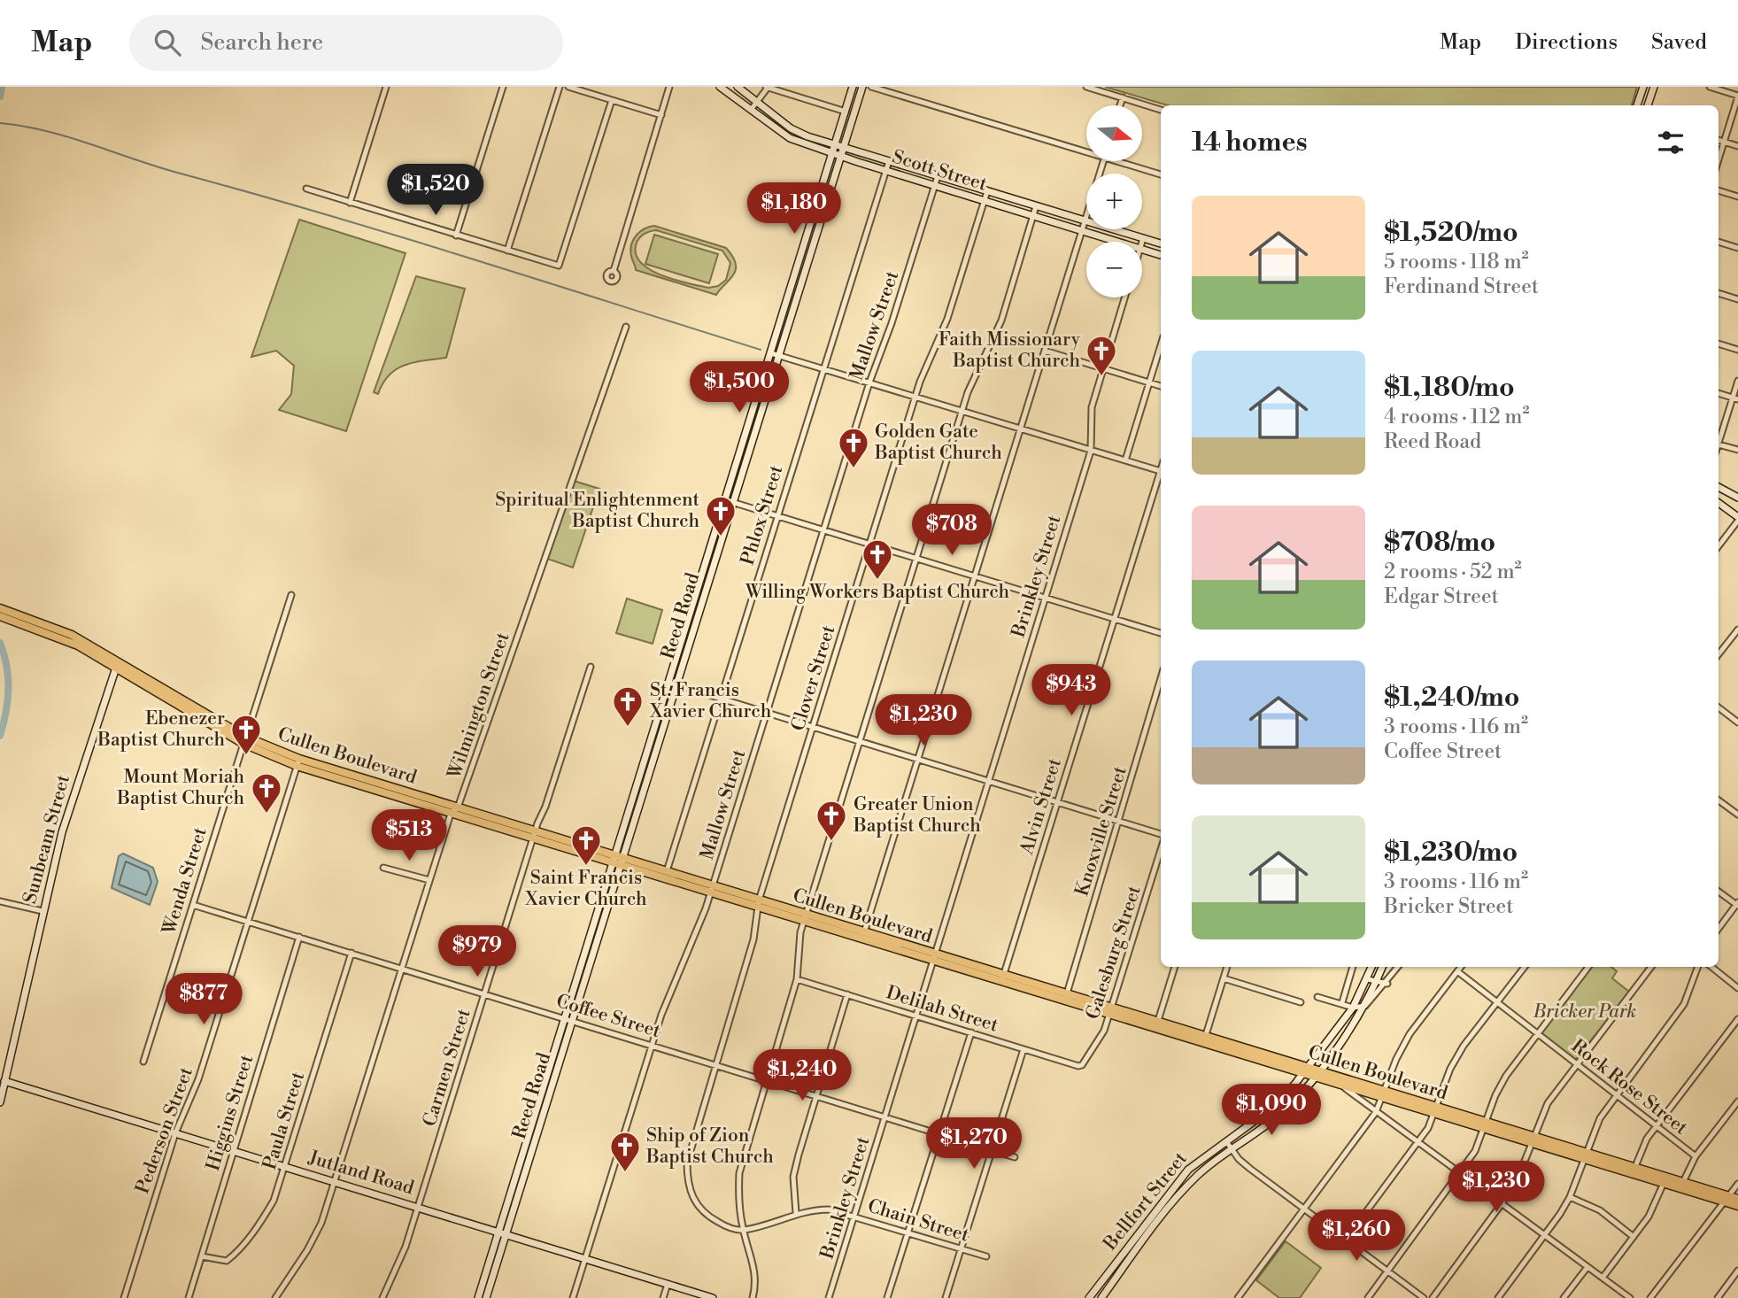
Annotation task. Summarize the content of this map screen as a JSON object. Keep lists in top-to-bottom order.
{
  "streets": {
    "main road": ["Cullen Boulevard"],
    "street": [
      "Scott Street",
      "Mallow Street",
      "Phlox Street",
      "Brinkley Street",
      "Reed Road",
      "Clover Street",
      "Wilmington Street",
      "Alvin Street",
      "Knoxville Street",
      "Sunbeam Street",
      "Wenda Street",
      "Galesburg Street",
      "Delilah Street",
      "Coffee Street",
      "Carmen Street",
      "Rock Rose Street",
      "Higgins Street",
      "Paula Street",
      "Pederson Street",
      "Jutland Road",
      "Bellfort Street",
      "Chain Street"
    ]
  },
  "crossings": [
    ["Scott Street", "Mallow Street"],
    ["Scott Street", "Phlox Street"],
    ["Scott Street", "Reed Road"],
    ["Scott Street", "Clover Street"],
    ["Mallow Street", "Cullen Boulevard"],
    ["Mallow Street", "Coffee Street"],
    ["Mallow Street", "Jutland Road"],
    ["Phlox Street", "Cullen Boulevard"],
    ["Brinkley Street", "Cullen Boulevard"],
    ["Brinkley Street", "Delilah Street"],
    ["Brinkley Street", "Coffee Street"],
    ["Brinkley Street", "Chain Street"],
    ["Reed Road", "Cullen Boulevard"],
    ["Reed Road", "Coffee Street"],
    ["Reed Road", "Jutland Road"],
    ["Clover Street", "Cullen Boulevard"],
    ["Clover Street", "Coffee Street"],
    ["Clover Street", "Chain Street"],
    ["Wilmington Street", "Cullen Boulevard"],
    ["Cullen Boulevard", "Alvin Street"],
    ["Cullen Boulevard", "Knoxville Street"],
    ["Cullen Boulevard", "Sunbeam Street"],
    ["Cullen Boulevard", "Wenda Street"],
    ["Cullen Boulevard", "Galesburg Street"],
    ["Cullen Boulevard", "Carmen Street"],
    ["Cullen Boulevard", "Pederson Street"],
    ["Cullen Boulevard", "Bellfort Street"],
    ["Sunbeam Street", "Jutland Road"],
    ["Wenda Street", "Coffee Street"],
    ["Galesburg Street", "Delilah Street"],
    ["Coffee Street", "Carmen Street"],
    ["Coffee Street", "Higgins Street"],
    ["Coffee Street", "Paula Street"],
    ["Coffee Street", "Pederson Street"],
    ["Carmen Street", "Jutland Road"],
    ["Higgins Street", "Paula Street"],
    ["Higgins Street", "Jutland Road"],
    ["Paula Street", "Jutland Road"],
    ["Pederson Street", "Jutland Road"]
  ],
  "parks": ["Bricker Park"],
  "places": {
    "church": [
      "Faith Missionary Baptist Church",
      "Golden Gate Baptist Church",
      "Spiritual Enlightenment Baptist Church",
      "Willing Workers Baptist Church",
      "St. Francis Xavier Church",
      "Ebenezer Baptist Church",
      "Mount Moriah Baptist Church",
      "Greater Union Baptist Church",
      "Saint Francis Xavier Church",
      "Ship of Zion Baptist Church"
    ]
  },
  "north": "right",
  "page": {
    "header": "Map",
    "search": "Search here",
    "nav": ["Map", "Directions", "Saved"],
    "map_buttons": ["+", "−"],
    "heading": "14 homes",
    "price": [
      "$1,520",
      "$1,180",
      "$1,500",
      "$708",
      "$943",
      "$1,230",
      "$513",
      "$979",
      "$877",
      "$1,240",
      "$1,090",
      "$1,270",
      "$1,230",
      "$1,260"
    ],
    "list": [
      {
        "name": "$1,520/mo",
        "note": "5 rooms · 118 m² · Ferdinand Street"
      },
      {
        "name": "$1,180/mo",
        "note": "4 rooms · 112 m² · Reed Road"
      },
      {
        "name": "$708/mo",
        "note": "2 rooms · 52 m² · Edgar Street"
      },
      {
        "name": "$1,240/mo",
        "note": "3 rooms · 116 m² · Coffee Street"
      },
      {
        "name": "$1,230/mo",
        "note": "3 rooms · 116 m² · Bricker Street"
      }
    ]
  }
}
